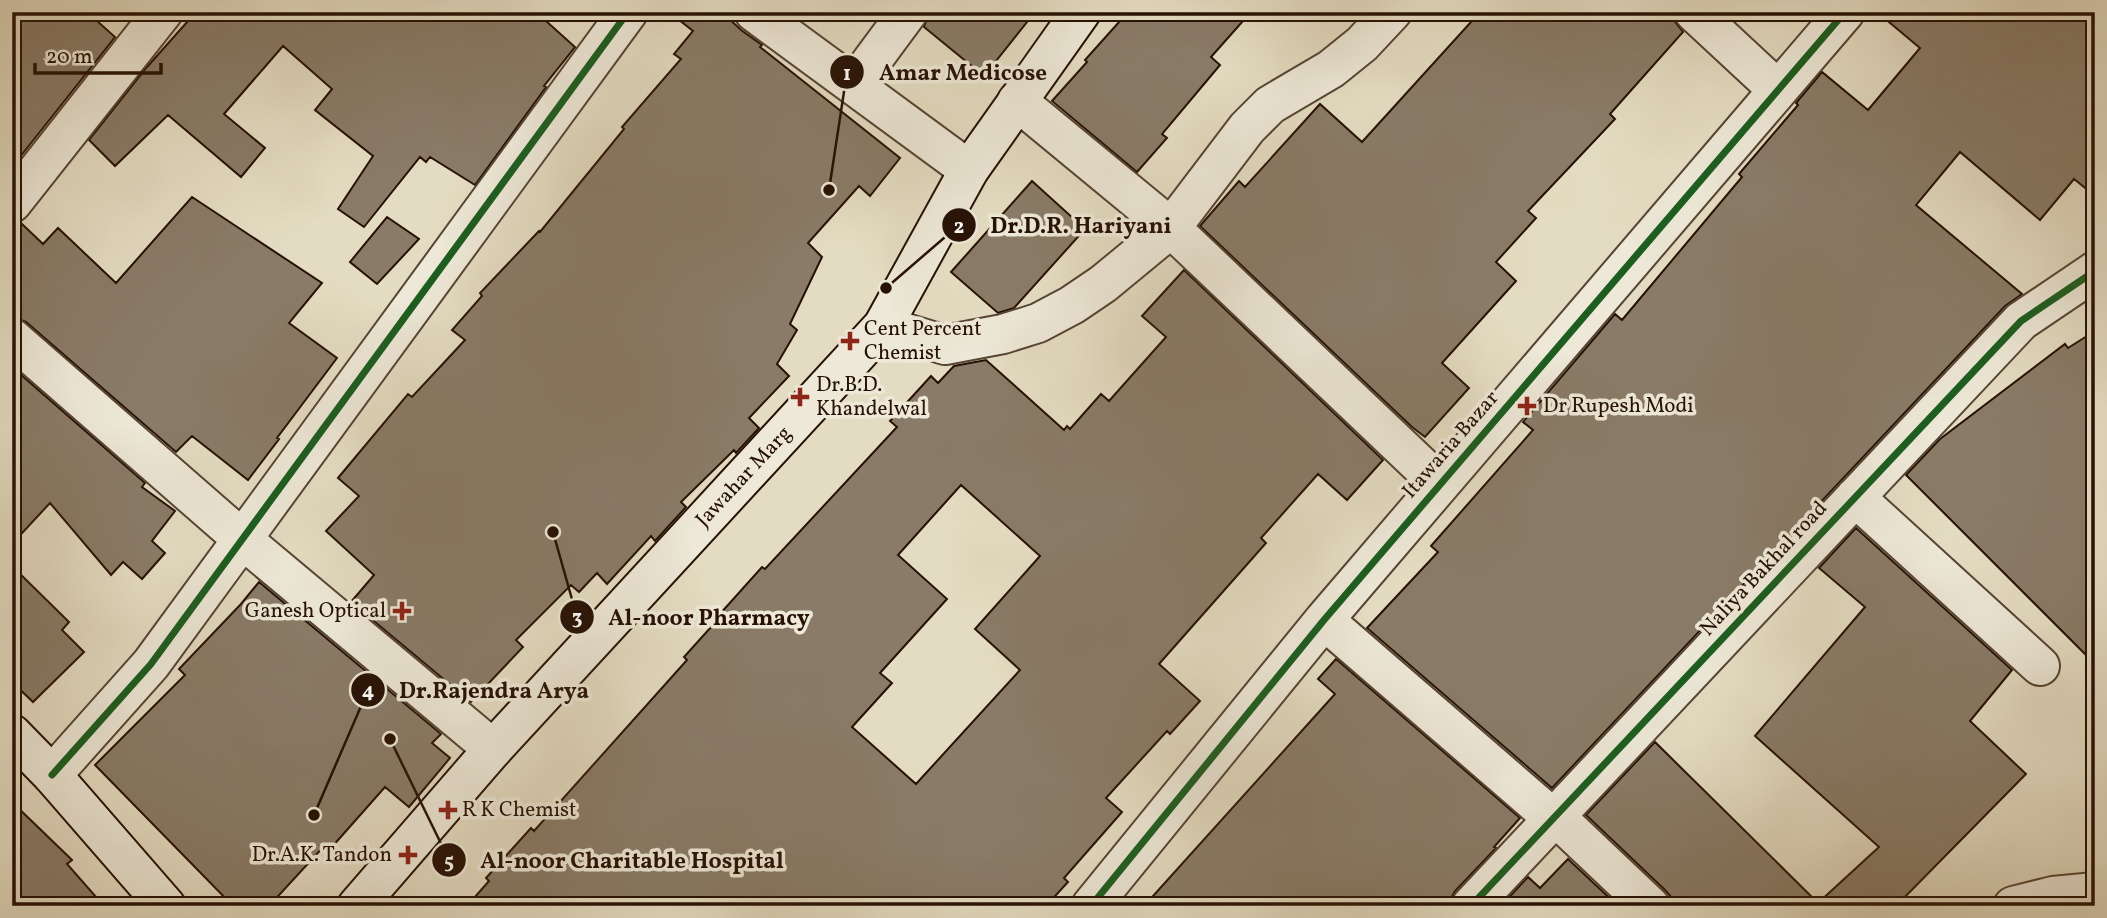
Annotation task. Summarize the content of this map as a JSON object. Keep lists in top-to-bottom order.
{
  "streets": {
    "street": ["Itawaria Bazar", "Jawahar Marg", "Naliya Bakhal road"]
  },
  "places": {
    "other": [
      "Amar Medicose",
      "Dr.D.R. Hariyani",
      "Al-noor Pharmacy",
      "Al-noor Charitable Hospital",
      "Dr.Rajendra Arya"
    ],
    "health": [
      "Cent Percent Chemist",
      "Dr.B.D. Khandelwal",
      "Dr Rupesh Modi",
      "Ganesh Optical",
      "R K Chemist",
      "Dr.A.K. Tandon"
    ]
  },
  "scale_bar": "20 m"
}
